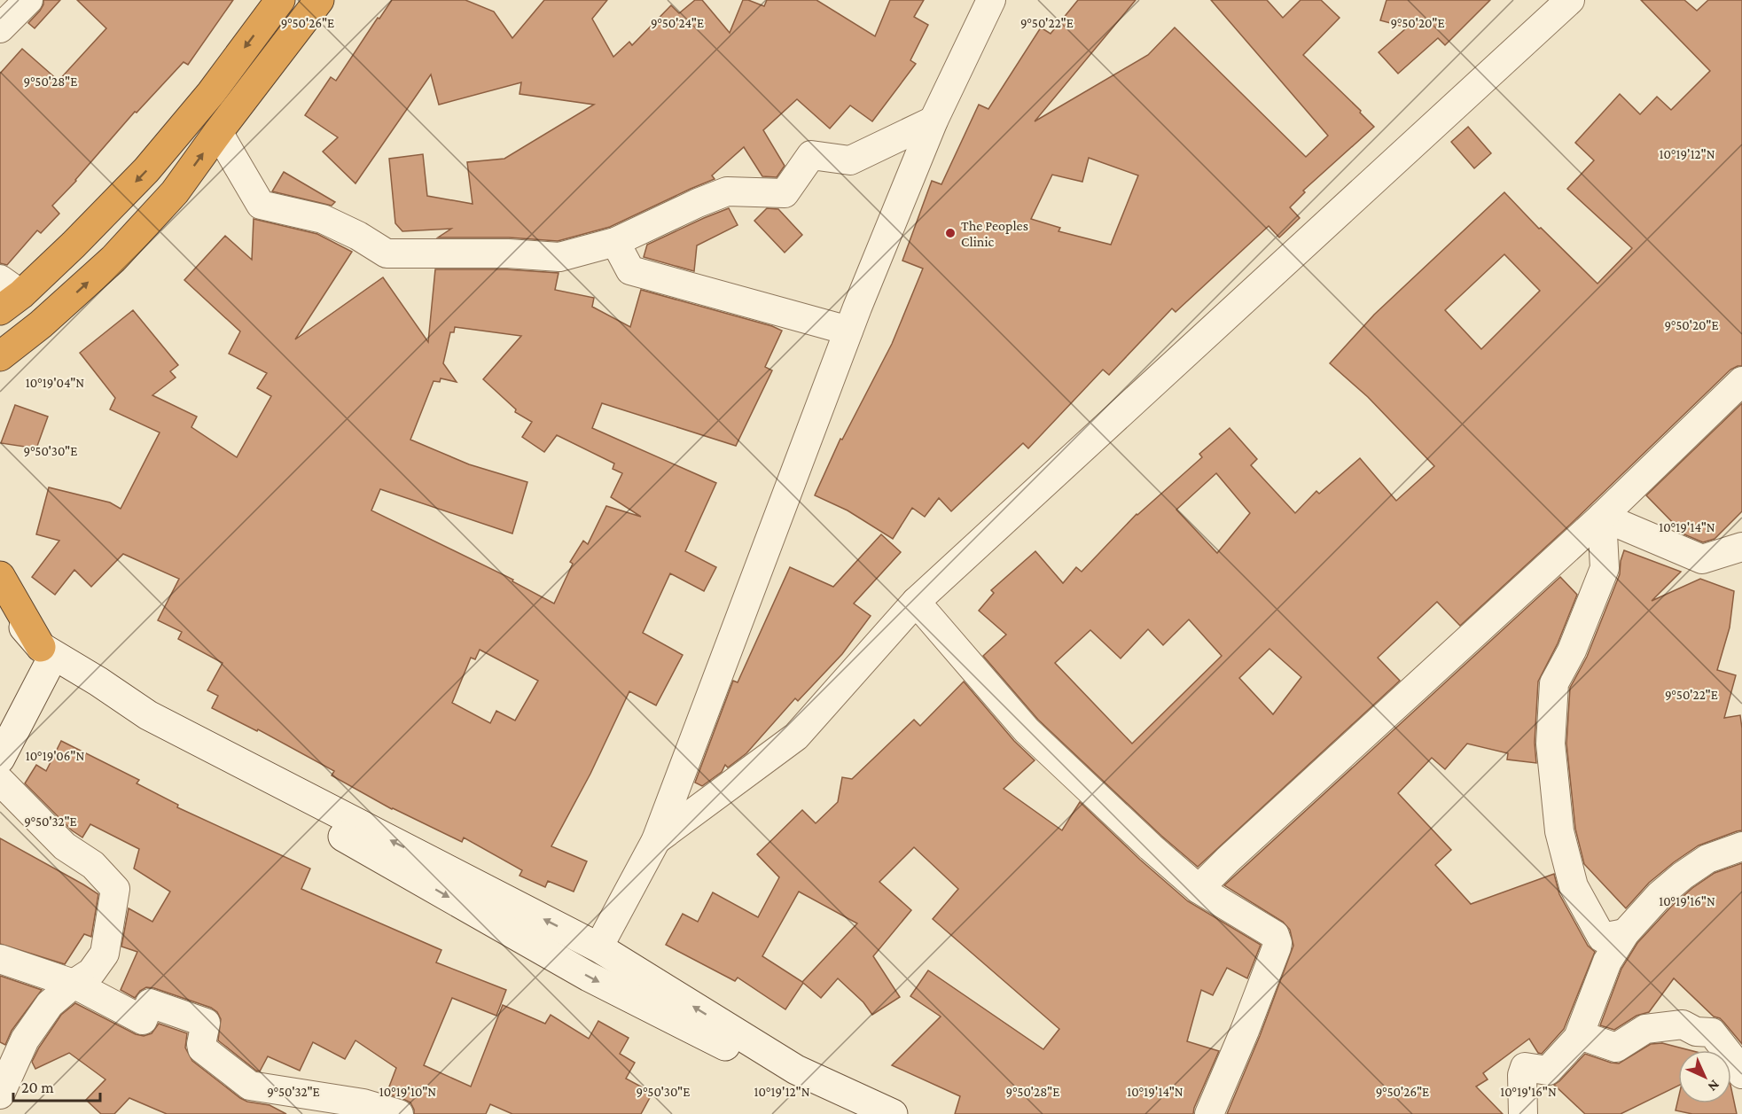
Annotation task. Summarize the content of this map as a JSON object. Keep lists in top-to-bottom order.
{
  "places": ["The Peoples Clinic"],
  "scale_bar": "20 m",
  "north": "bottom right",
  "coordinates": [
    "9°50'26\"E",
    "9°50'24\"E",
    "9°50'22\"E",
    "9°50'20\"E",
    "9°50'28\"E",
    "10°19'12\"N",
    "10°19'04\"N",
    "9°50'30\"E",
    "10°19'14\"N",
    "10°19'06\"N",
    "9°50'32\"E",
    "10°19'16\"N",
    "10°19'10\"N"
  ]
}
